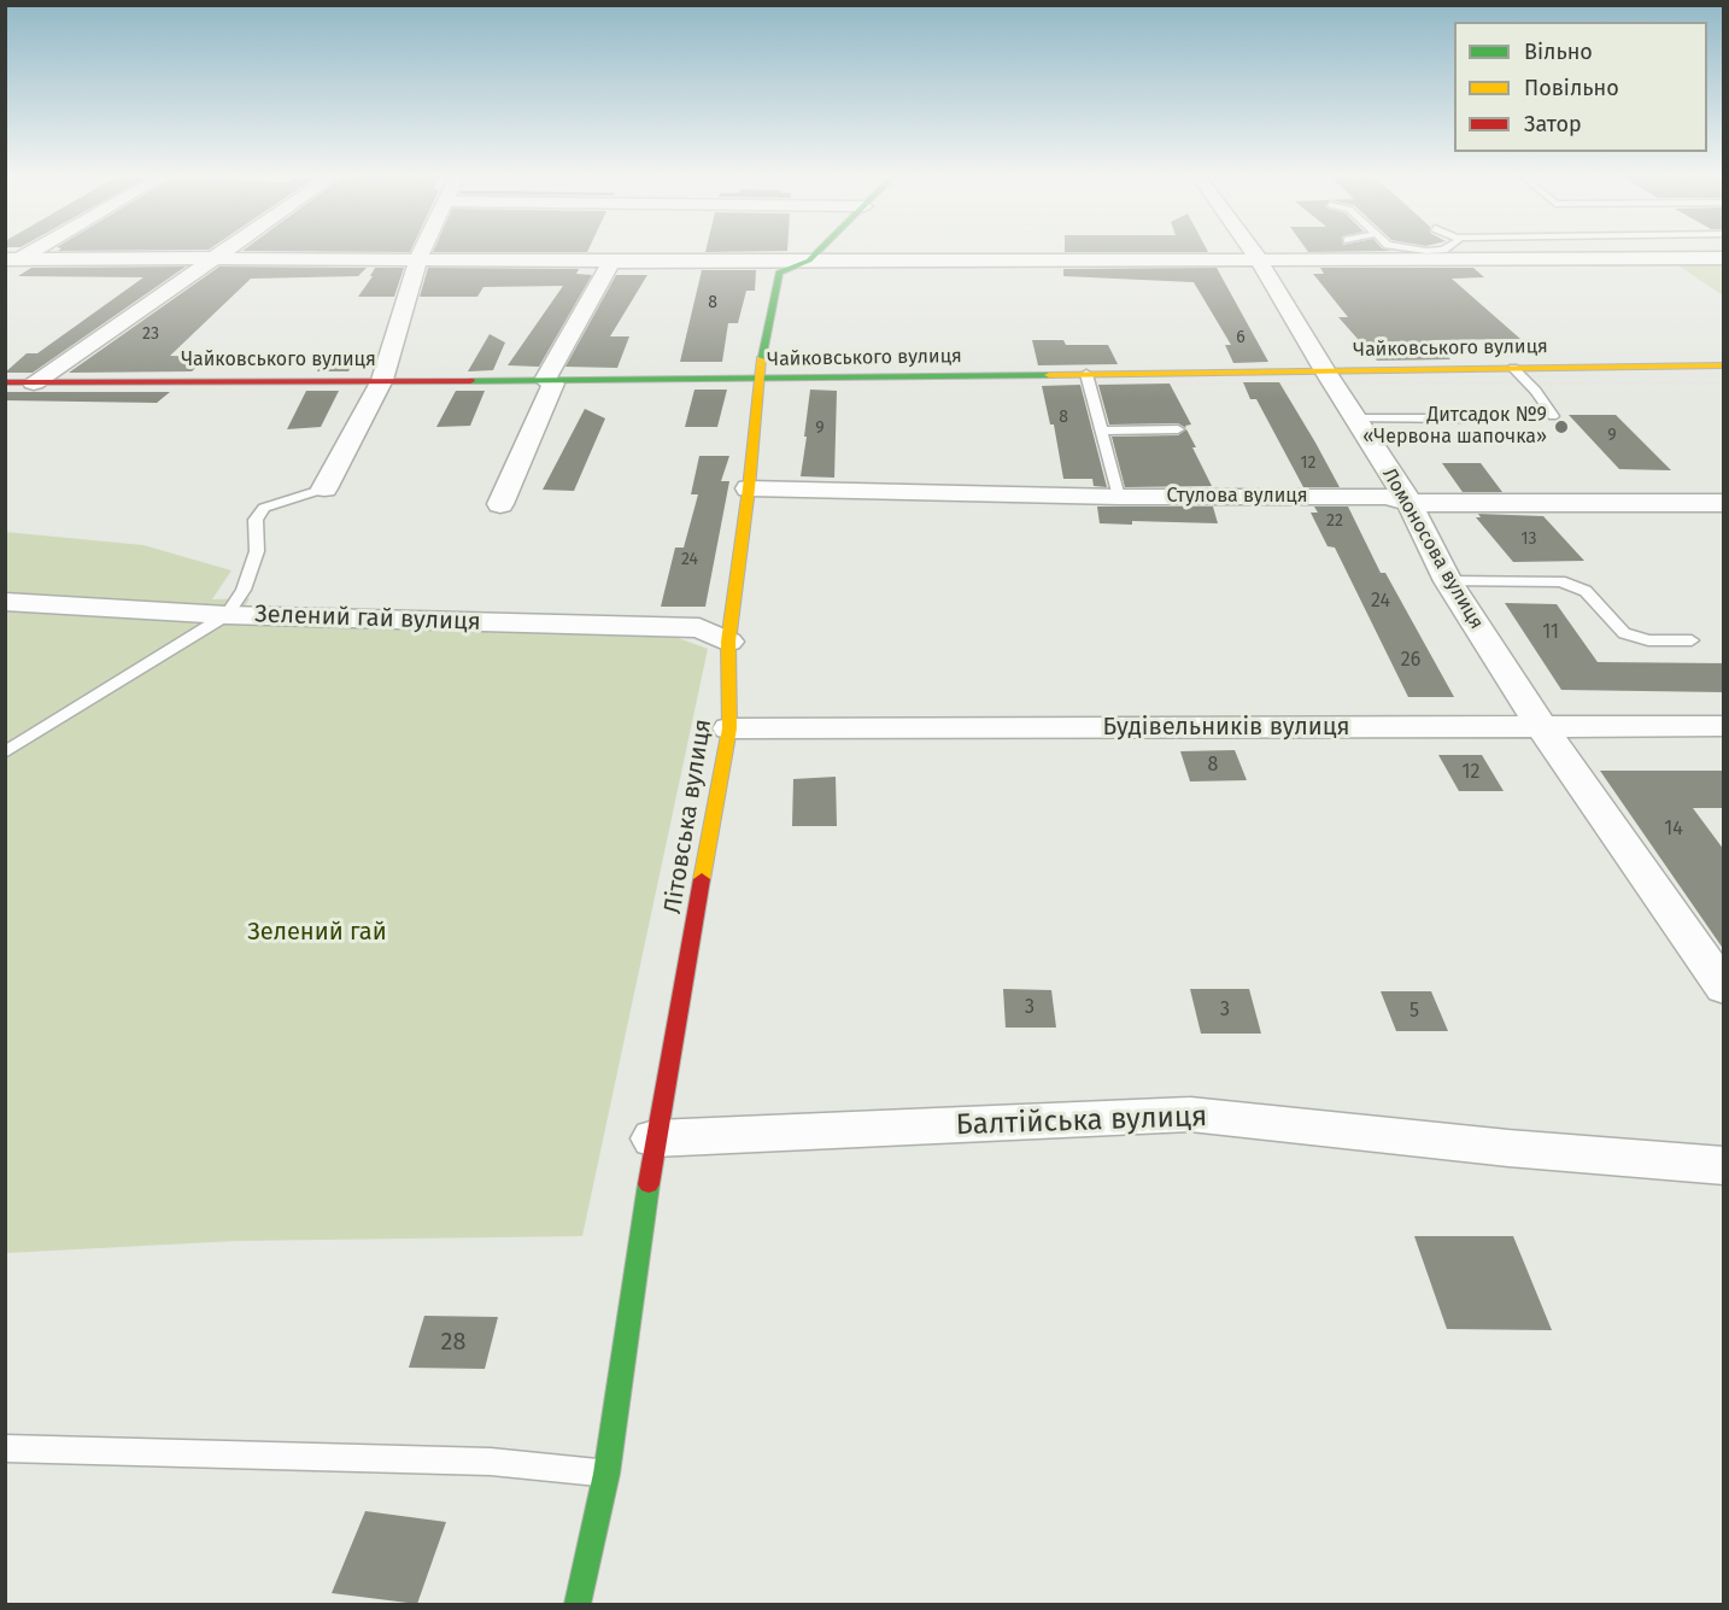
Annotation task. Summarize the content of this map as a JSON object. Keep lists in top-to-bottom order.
{
  "streets": {
    "street": [
      "Чайковського вулиця",
      "Стулова вулиця",
      "Ломоносова вулиця",
      "Зелений гай вулиця",
      "Будівельників вулиця",
      "Літовська вулиця",
      "Балтійська вулиця"
    ]
  },
  "crossings": [
    ["Чайковського вулиця", "Ломоносова вулиця"],
    ["Чайковського вулиця", "Літовська вулиця"],
    ["Стулова вулиця", "Ломоносова вулиця"],
    ["Стулова вулиця", "Літовська вулиця"],
    ["Ломоносова вулиця", "Будівельників вулиця"],
    ["Зелений гай вулиця", "Літовська вулиця"],
    ["Будівельників вулиця", "Літовська вулиця"],
    ["Літовська вулиця", "Балтійська вулиця"]
  ],
  "parks": ["Зелений гай"],
  "places": ["Дитсадок №9 «Червона шапочка»"],
  "house_numbers": [
    "8",
    "23",
    "6",
    "8",
    "9",
    "9",
    "12",
    "22",
    "13",
    "24",
    "24",
    "11",
    "26",
    "8",
    "12",
    "14",
    "3",
    "3",
    "5",
    "28"
  ],
  "legend": ["Вільно", "Повільно", "Затор"]
}
